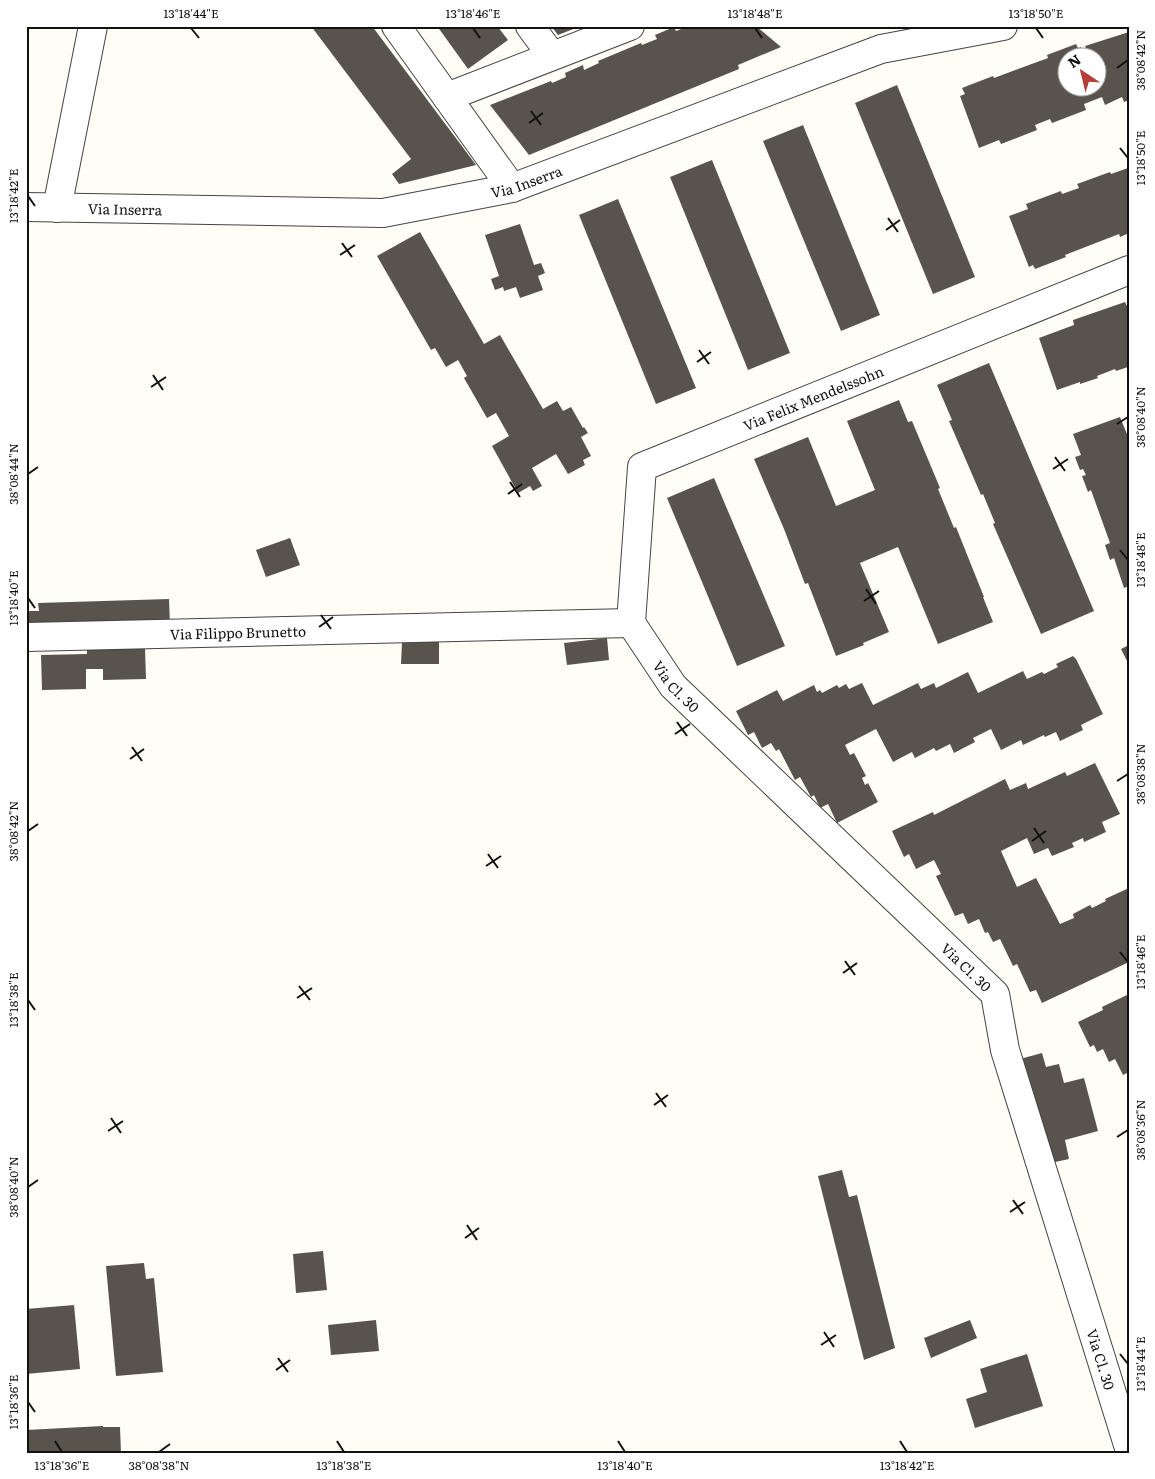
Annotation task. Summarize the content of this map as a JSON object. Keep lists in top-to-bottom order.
{
  "streets": {
    "street": [
      "Via Inserra",
      "Via Felix Mendelssohn",
      "Via Filippo Brunetto",
      "Via Cl. 30"
    ]
  },
  "crossings": [
    ["Via Felix Mendelssohn", "Via Filippo Brunetto"],
    ["Via Felix Mendelssohn", "Via Cl. 30"],
    ["Via Filippo Brunetto", "Via Cl. 30"]
  ],
  "north": "top left",
  "coordinates": [
    "13°18'44\"E",
    "13°18'46\"E",
    "13°18'48\"E",
    "13°18'50\"E",
    "38°08'42\"N",
    "13°18'42\"E",
    "38°08'40\"N",
    "38°08'44\"N",
    "13°18'40\"E",
    "38°08'38\"N",
    "13°18'38\"E",
    "38°08'36\"N",
    "13°18'36\"E"
  ]
}
